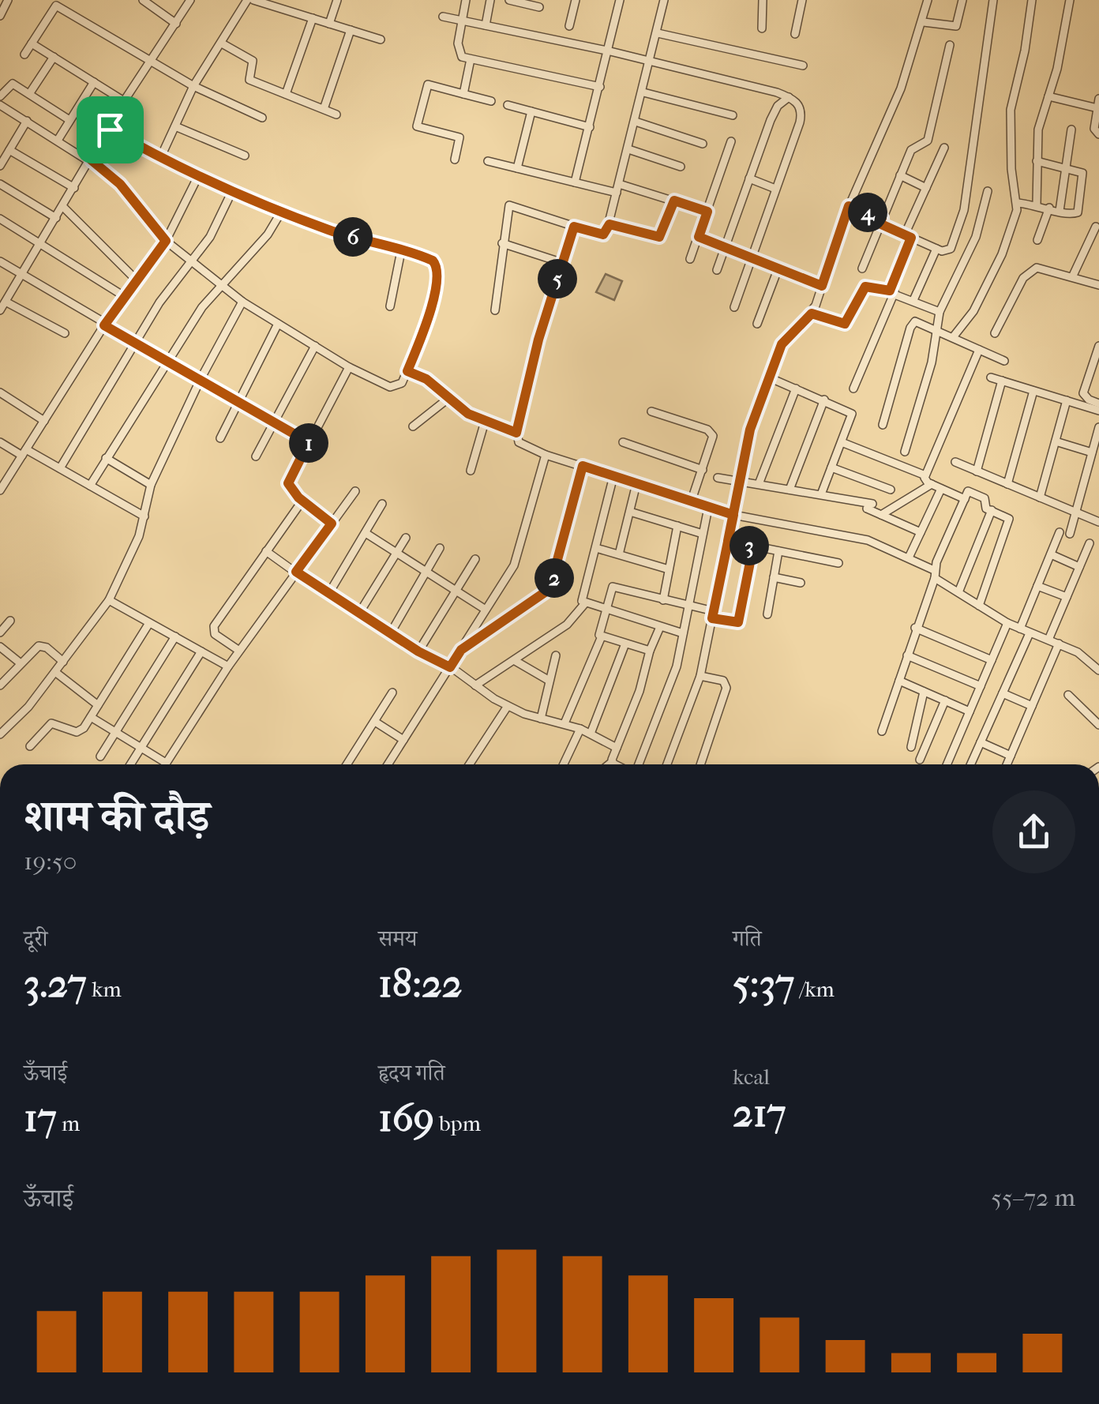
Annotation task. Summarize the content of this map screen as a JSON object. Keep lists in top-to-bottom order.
{
  "page": {
    "pins": [
      "4",
      "6",
      "5",
      "1",
      "3",
      "2"
    ],
    "heading": ["शाम की दौड़", "19:50"],
    "stats": [
      ["दूरी", "3.27 km"],
      ["समय", "18:22"],
      ["गति", "5:37 /km"],
      ["ऊँचाई", "17 m"],
      ["हृदय गति", "169 bpm"],
      ["kcal", "217"]
    ],
    "chart": ["ऊँचाई", "55–72 m"]
  }
}
